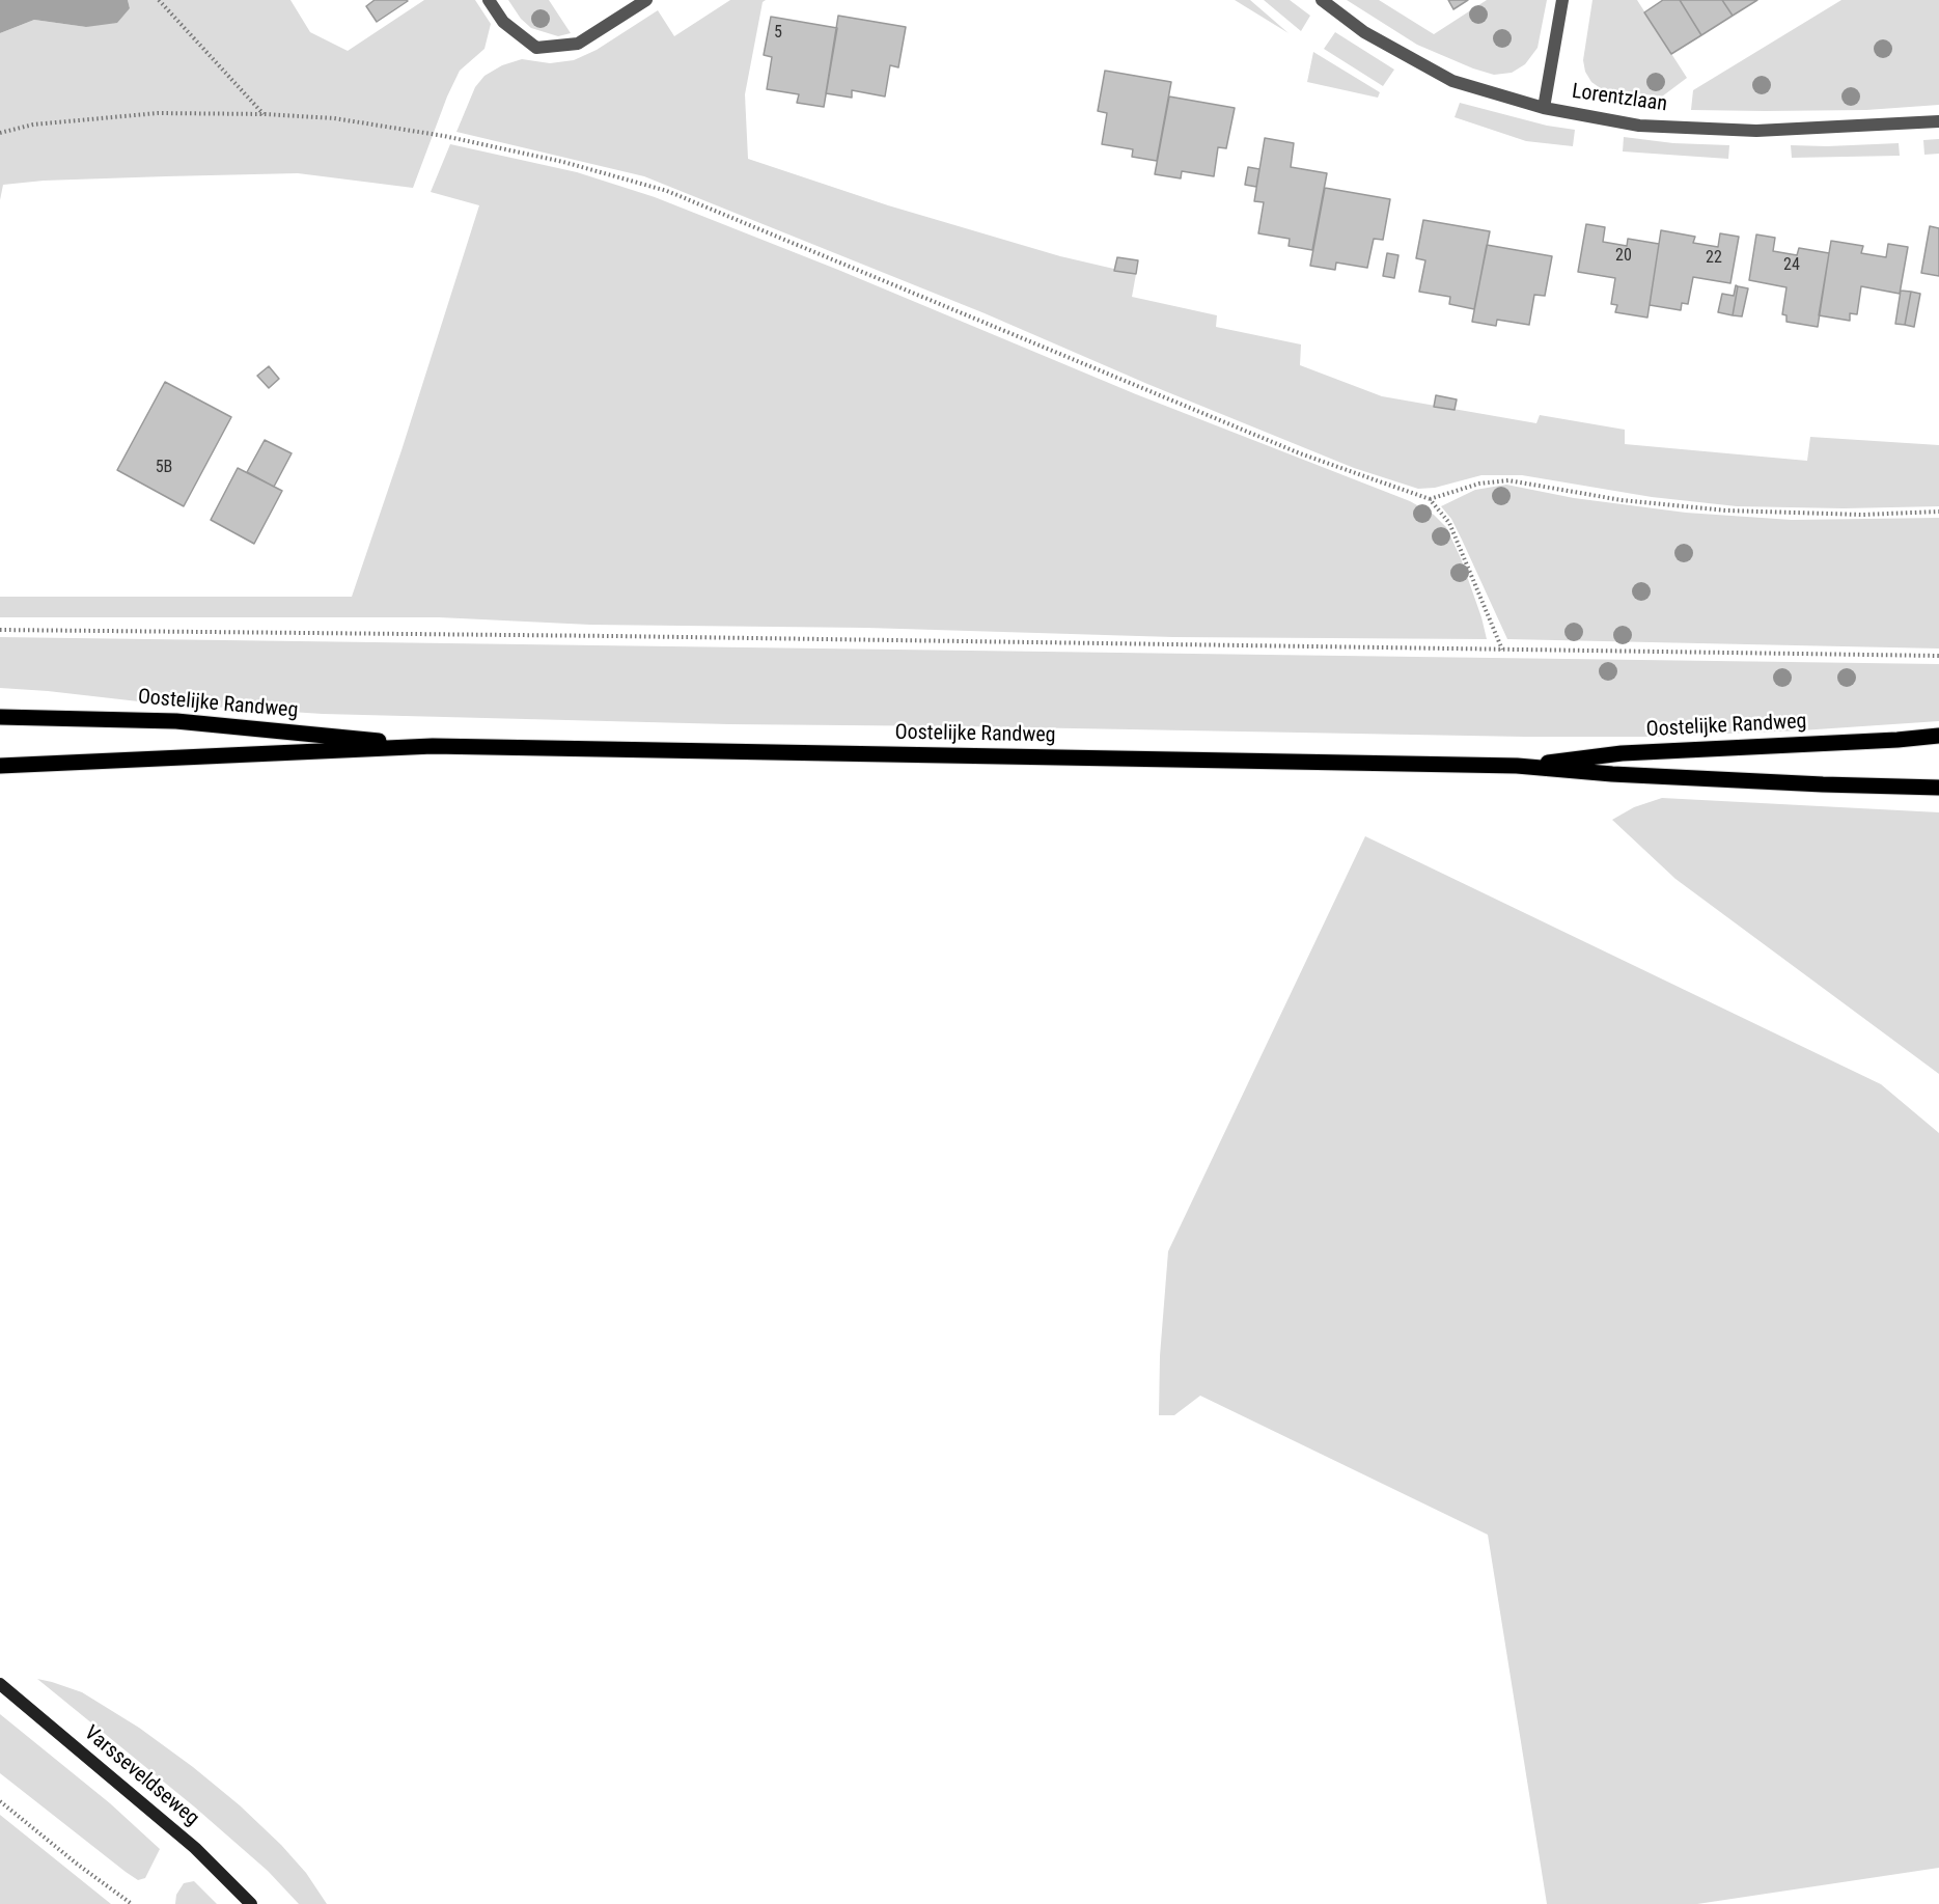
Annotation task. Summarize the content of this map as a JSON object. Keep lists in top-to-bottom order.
{
  "streets": {
    "main road": ["Oostelijke Randweg", "Varsseveldseweg"],
    "street": ["Lorentzlaan"]
  },
  "house_numbers": [
    "5",
    "20",
    "22",
    "24",
    "5B"
  ]
}
